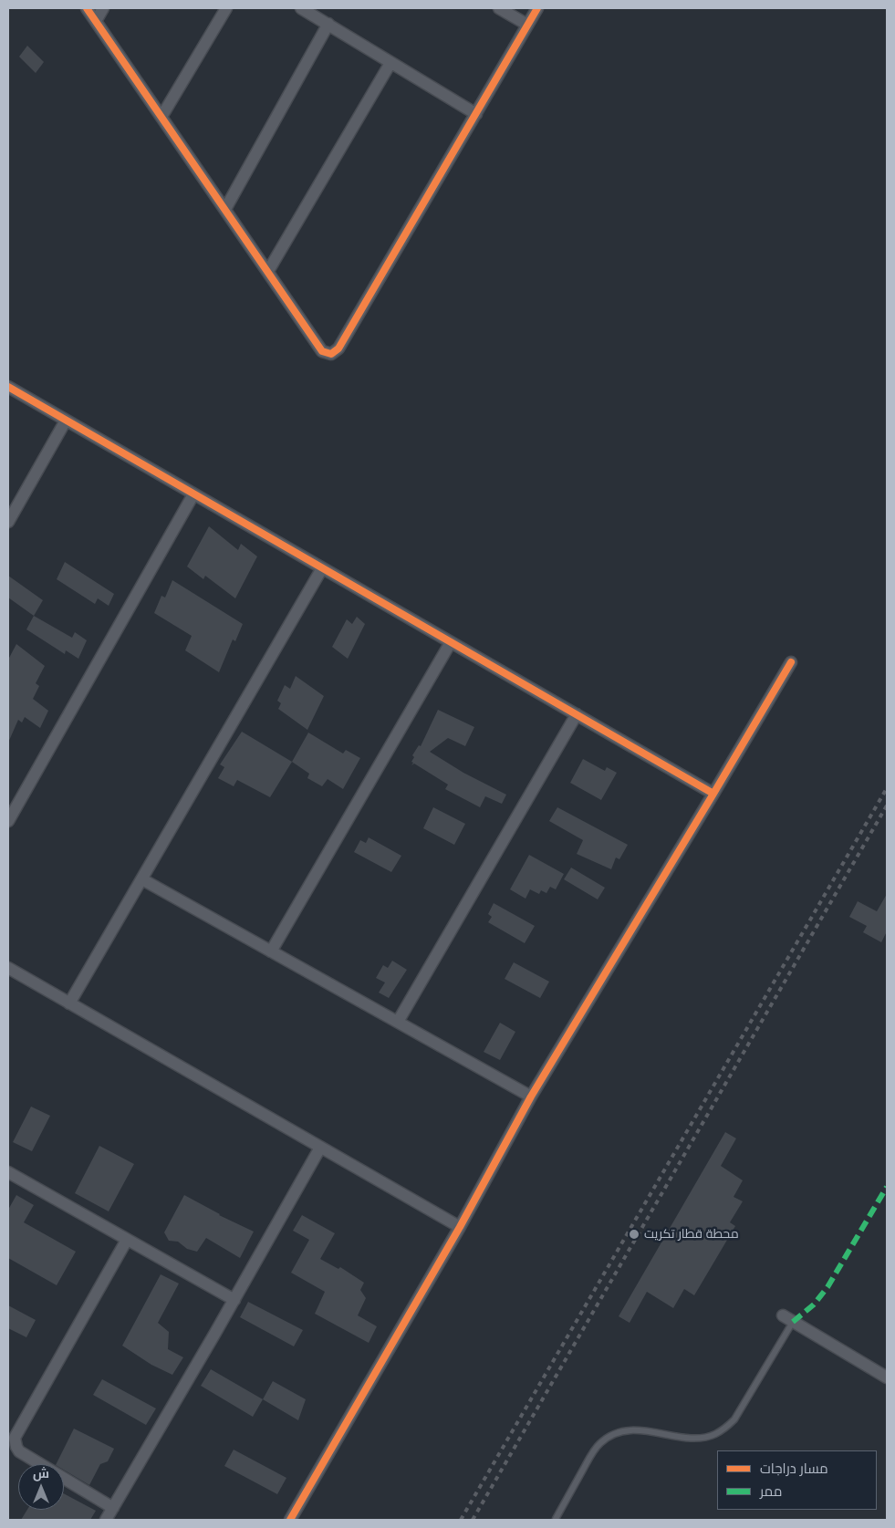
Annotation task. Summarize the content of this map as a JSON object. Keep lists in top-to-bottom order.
{
  "places": ["محطة قطار تكريت"],
  "legend": ["مسار دراجات", "ممر"],
  "north": "top"
}
